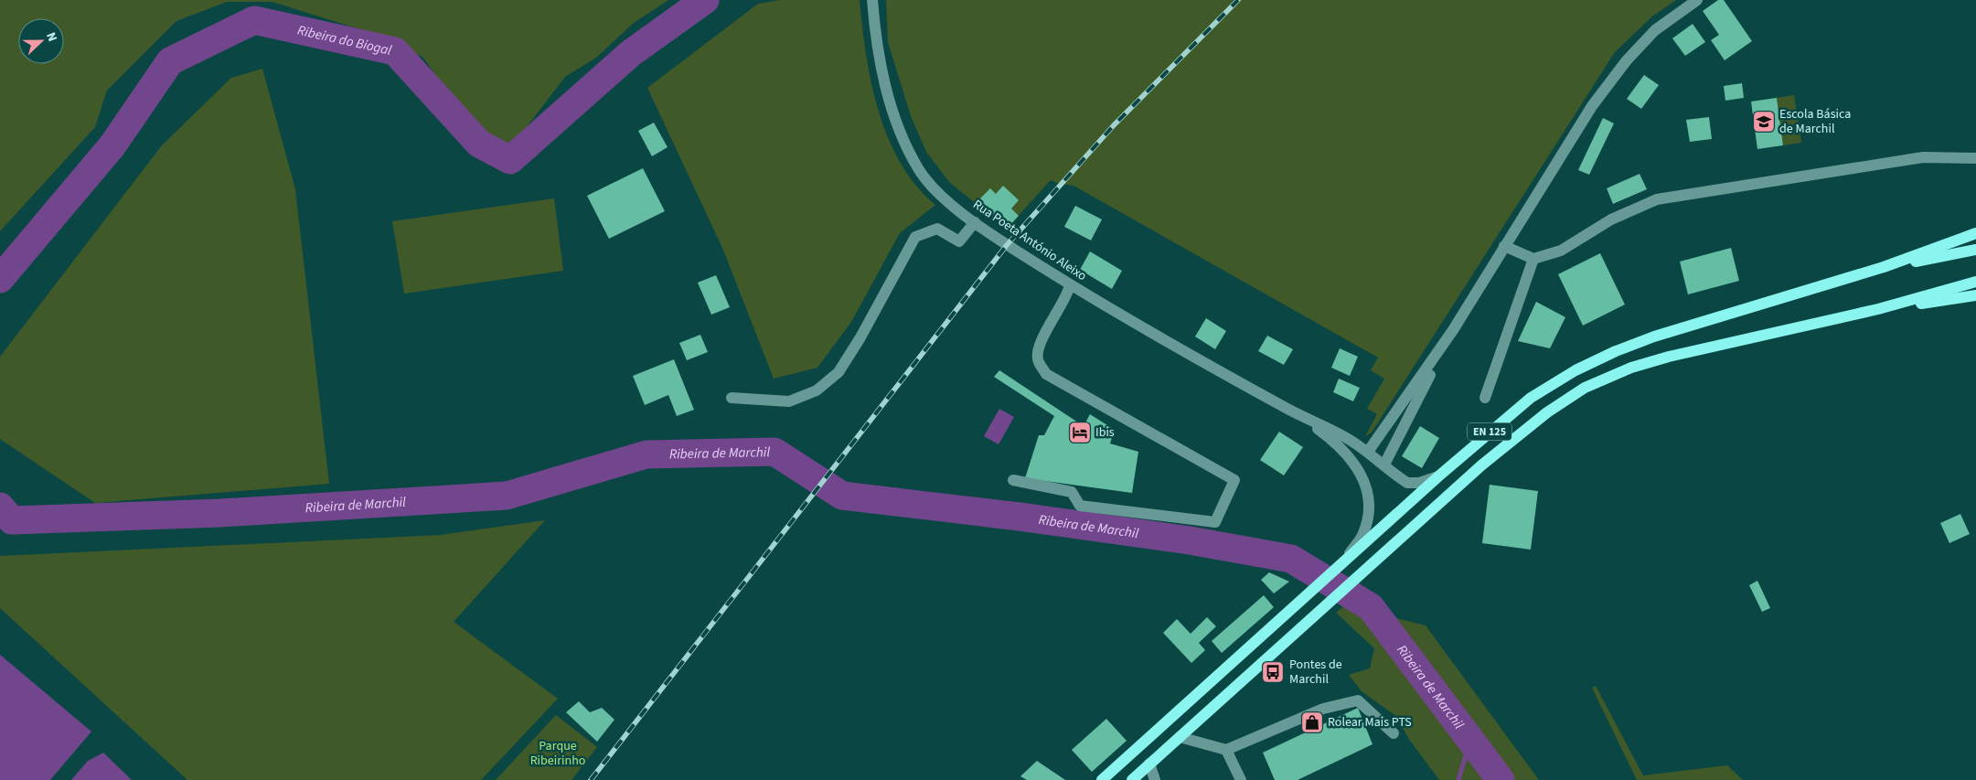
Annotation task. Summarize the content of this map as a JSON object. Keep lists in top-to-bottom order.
{
  "streets": {
    "main road": ["EN 125"],
    "street": ["Rua Poeta António Aleixo"]
  },
  "crossings": [
    ["Rua Poeta António Aleixo", "EN 125"]
  ],
  "water": ["Ribeira do Biogal", "Ribeira de Marchil"],
  "parks": ["Parque Ribeirinho"],
  "places": {
    "school or university": ["Escola Básica de Marchil"],
    "hotel": ["Ibis"],
    "bus stop": ["Pontes de Marchil"],
    "shop": ["Rolear Mais PTS"]
  },
  "north": "right"
}
